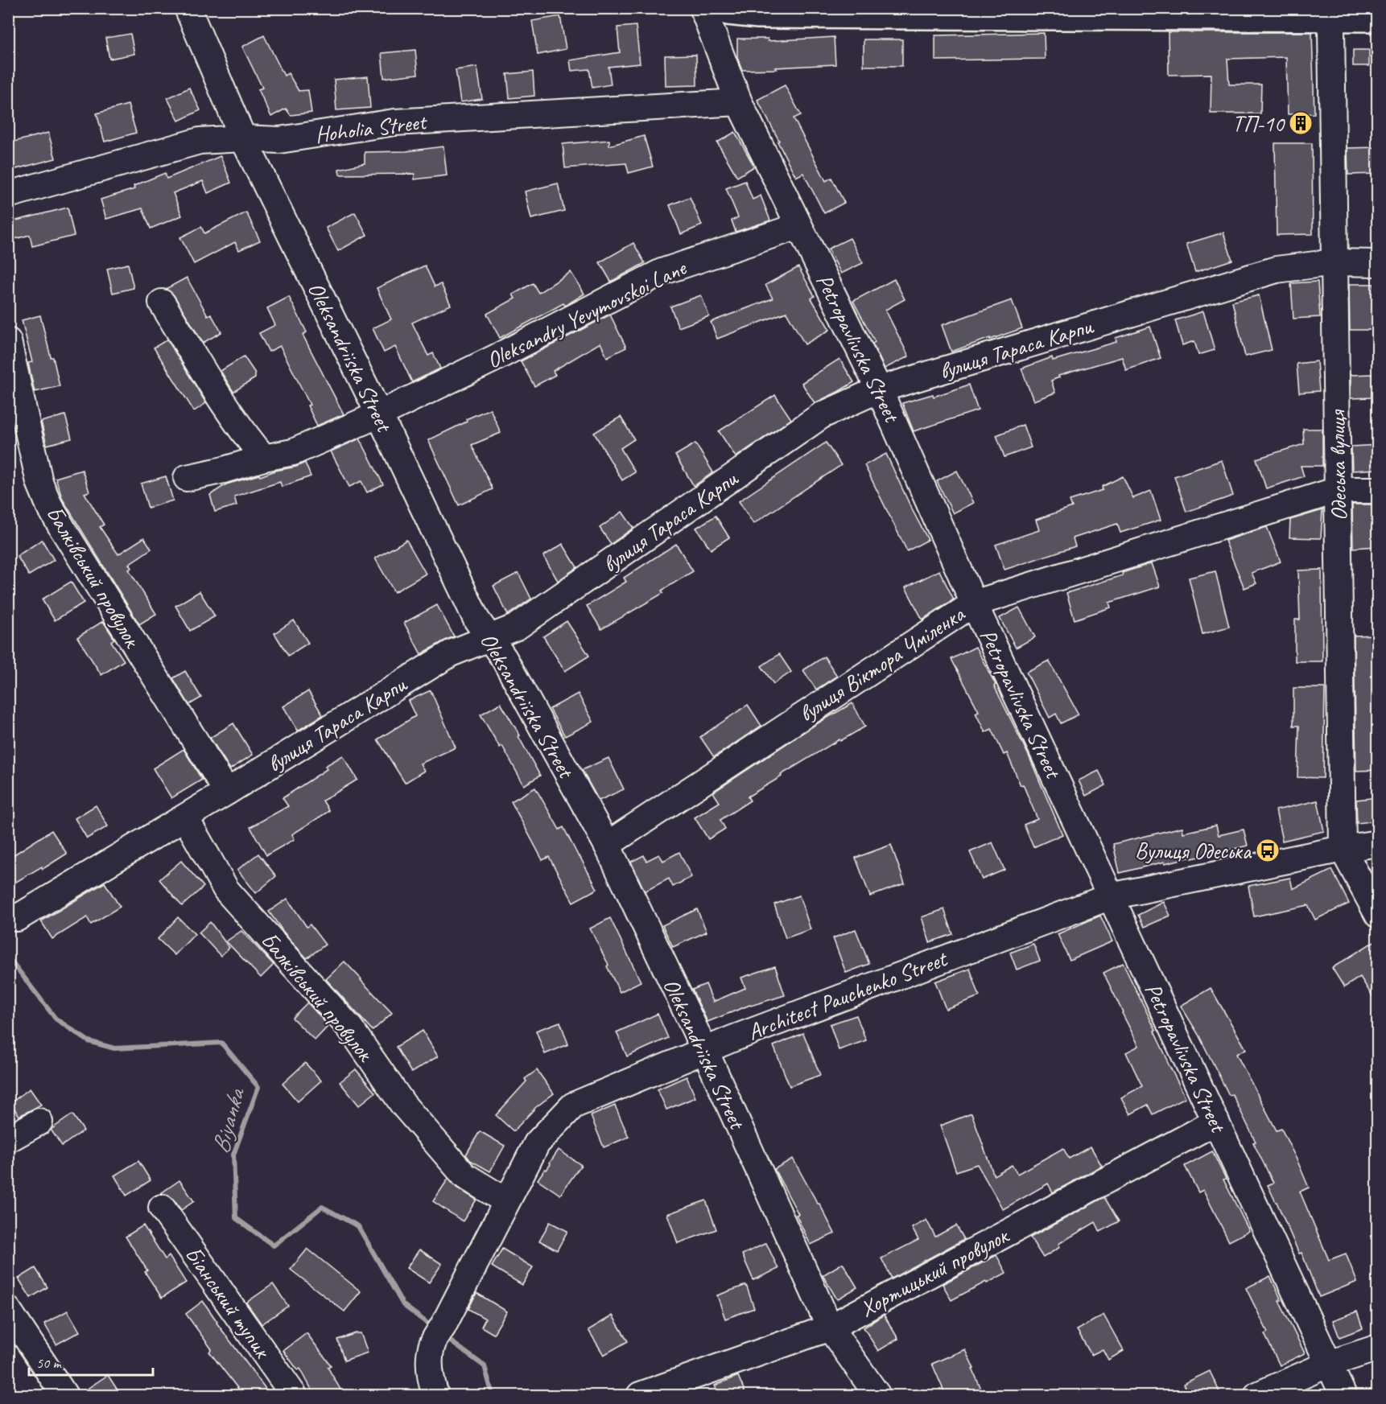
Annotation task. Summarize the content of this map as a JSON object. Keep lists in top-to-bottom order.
{
  "streets": {
    "street": [
      "Hoholia Street",
      "Oleksandry Yevymovskoi Lane",
      "Petropavlivska Street",
      "вулиця Тараса Карпи",
      "Oleksandriiska Street",
      "Одеська вулиця",
      "Балківський провулок",
      "вулиця Віктора Чміленка",
      "Architect Pauchenko Street",
      "Хортицький провулок",
      "Біанський тупик"
    ]
  },
  "crossings": [
    ["Hoholia Street", "Petropavlivska Street"],
    ["Hoholia Street", "Oleksandriiska Street"],
    ["Oleksandry Yevymovskoi Lane", "Petropavlivska Street"],
    ["Oleksandry Yevymovskoi Lane", "Oleksandriiska Street"],
    ["Petropavlivska Street", "вулиця Тараса Карпи"],
    ["Petropavlivska Street", "вулиця Віктора Чміленка"],
    ["Petropavlivska Street", "Architect Pauchenko Street"],
    ["Petropavlivska Street", "Хортицький провулок"],
    ["вулиця Тараса Карпи", "Oleksandriiska Street"],
    ["вулиця Тараса Карпи", "Одеська вулиця"],
    ["вулиця Тараса Карпи", "Балківський провулок"],
    ["Oleksandriiska Street", "вулиця Віктора Чміленка"],
    ["Oleksandriiska Street", "Architect Pauchenko Street"],
    ["Oleksandriiska Street", "Хортицький провулок"],
    ["Одеська вулиця", "вулиця Віктора Чміленка"],
    ["Одеська вулиця", "Architect Pauchenko Street"],
    ["Балківський провулок", "Architect Pauchenko Street"]
  ],
  "water": ["Biyanka"],
  "places": {
    "building": ["ТП-10"],
    "bus stop": ["Вулиця Одеська"]
  },
  "scale_bar": "50 m"
}
